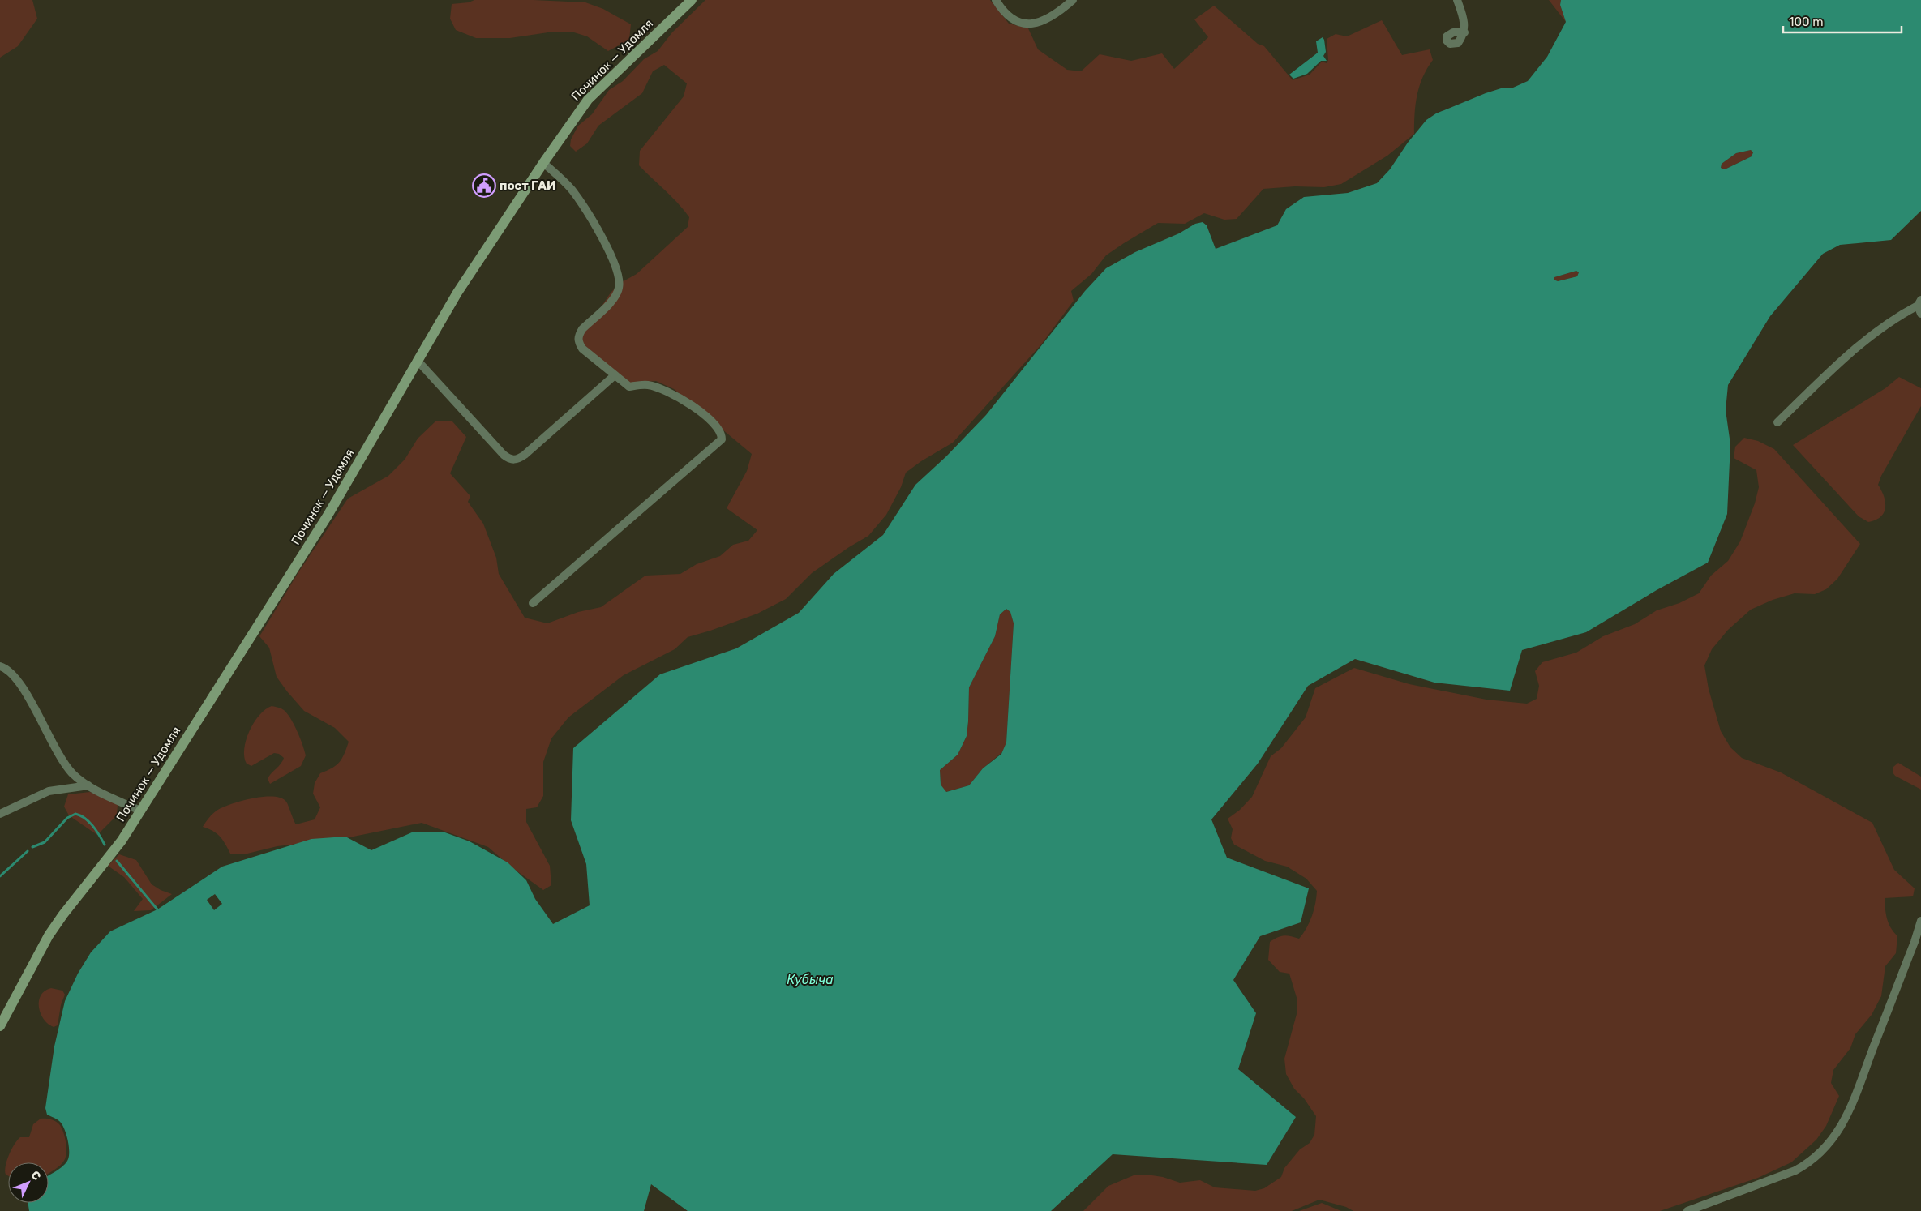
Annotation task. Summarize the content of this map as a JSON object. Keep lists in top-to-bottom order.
{
  "streets": {
    "main road": ["Починок — Удомля"]
  },
  "water": ["Кубыча"],
  "places": {
    "public building": ["пост ГАИ"]
  },
  "scale_bar": "100 m",
  "north": "top right"
}
